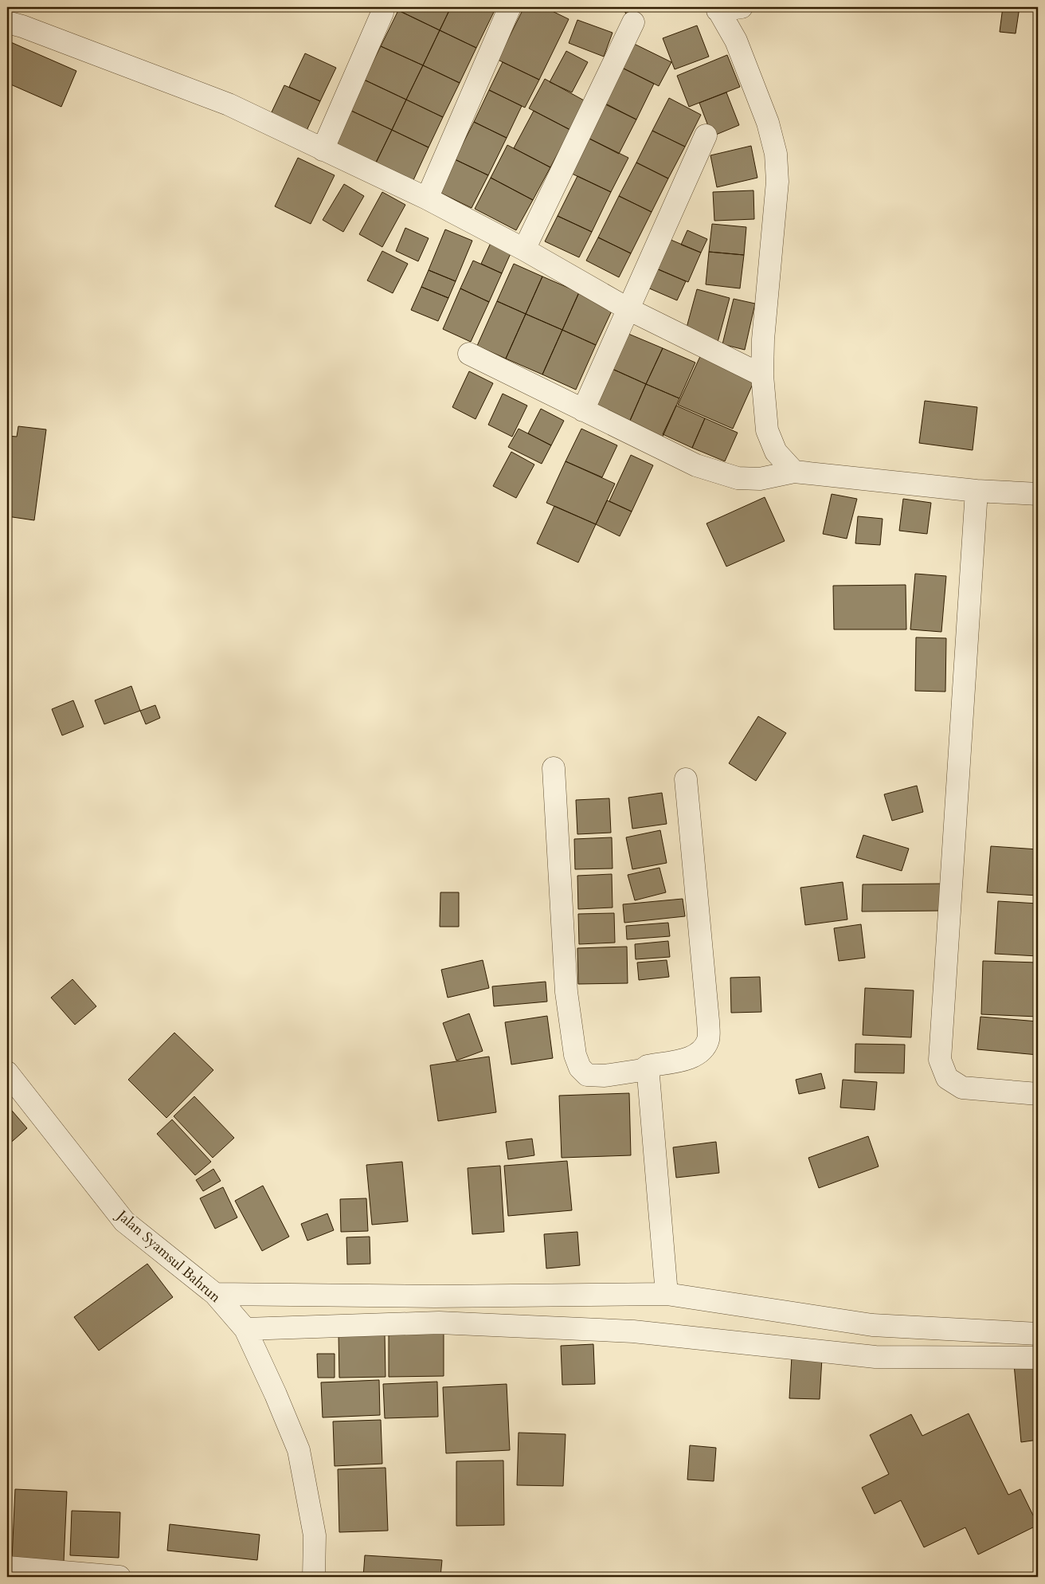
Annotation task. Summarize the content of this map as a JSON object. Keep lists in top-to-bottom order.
{
  "streets": {
    "street": ["Jalan Syamsul Bahrun"]
  }
}
